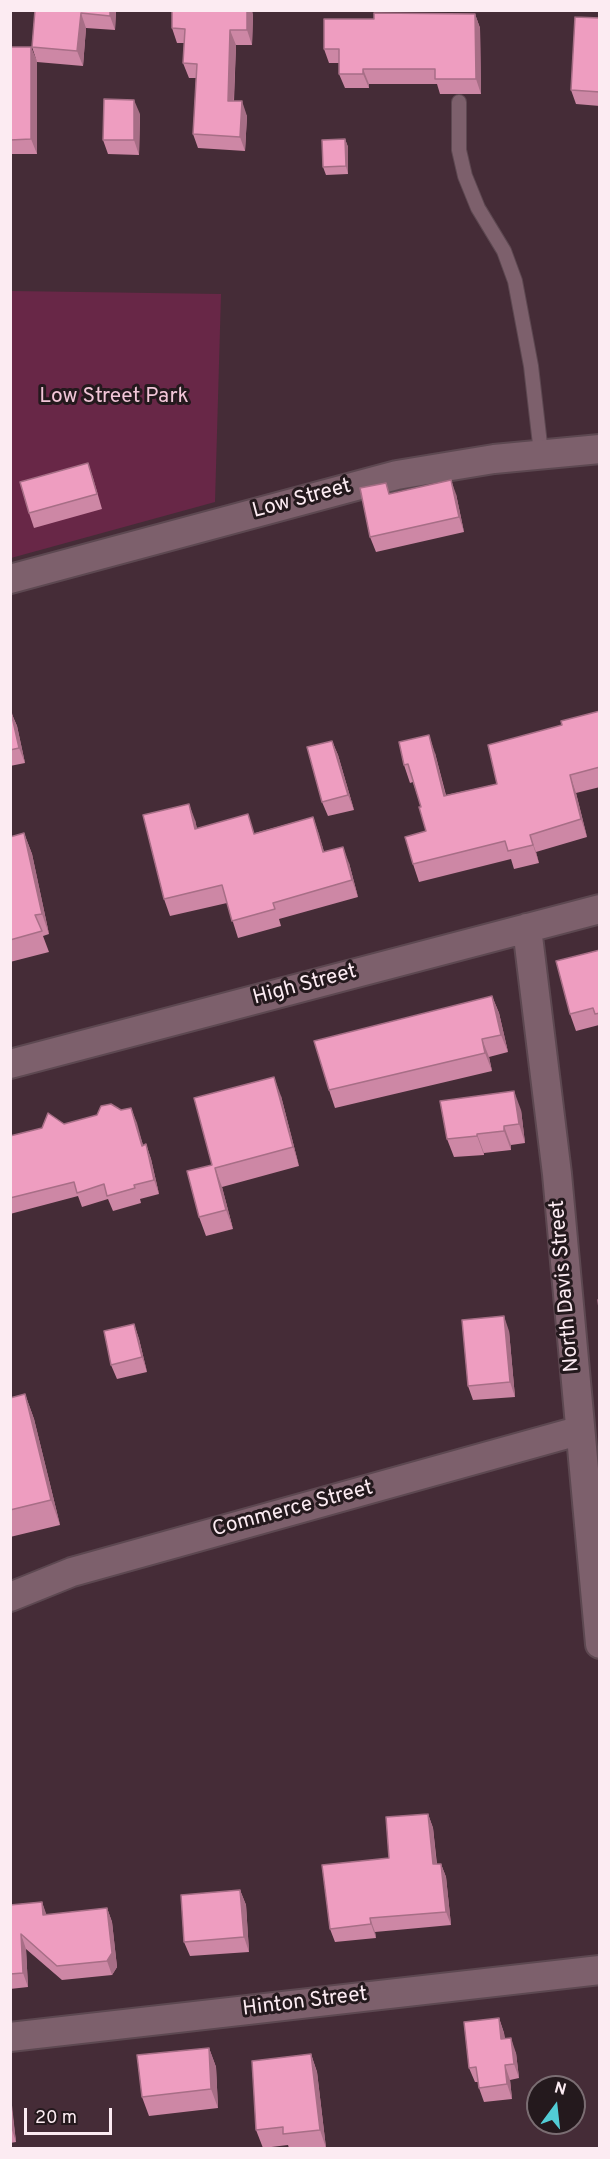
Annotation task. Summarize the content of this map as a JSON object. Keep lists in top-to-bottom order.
{
  "streets": {
    "street": [
      "Low Street",
      "High Street",
      "North Davis Street",
      "Commerce Street",
      "Hinton Street"
    ]
  },
  "crossings": [
    ["High Street", "North Davis Street"],
    ["North Davis Street", "Commerce Street"]
  ],
  "parks": ["Low Street Park"],
  "scale_bar": "20 m",
  "north": "top"
}
